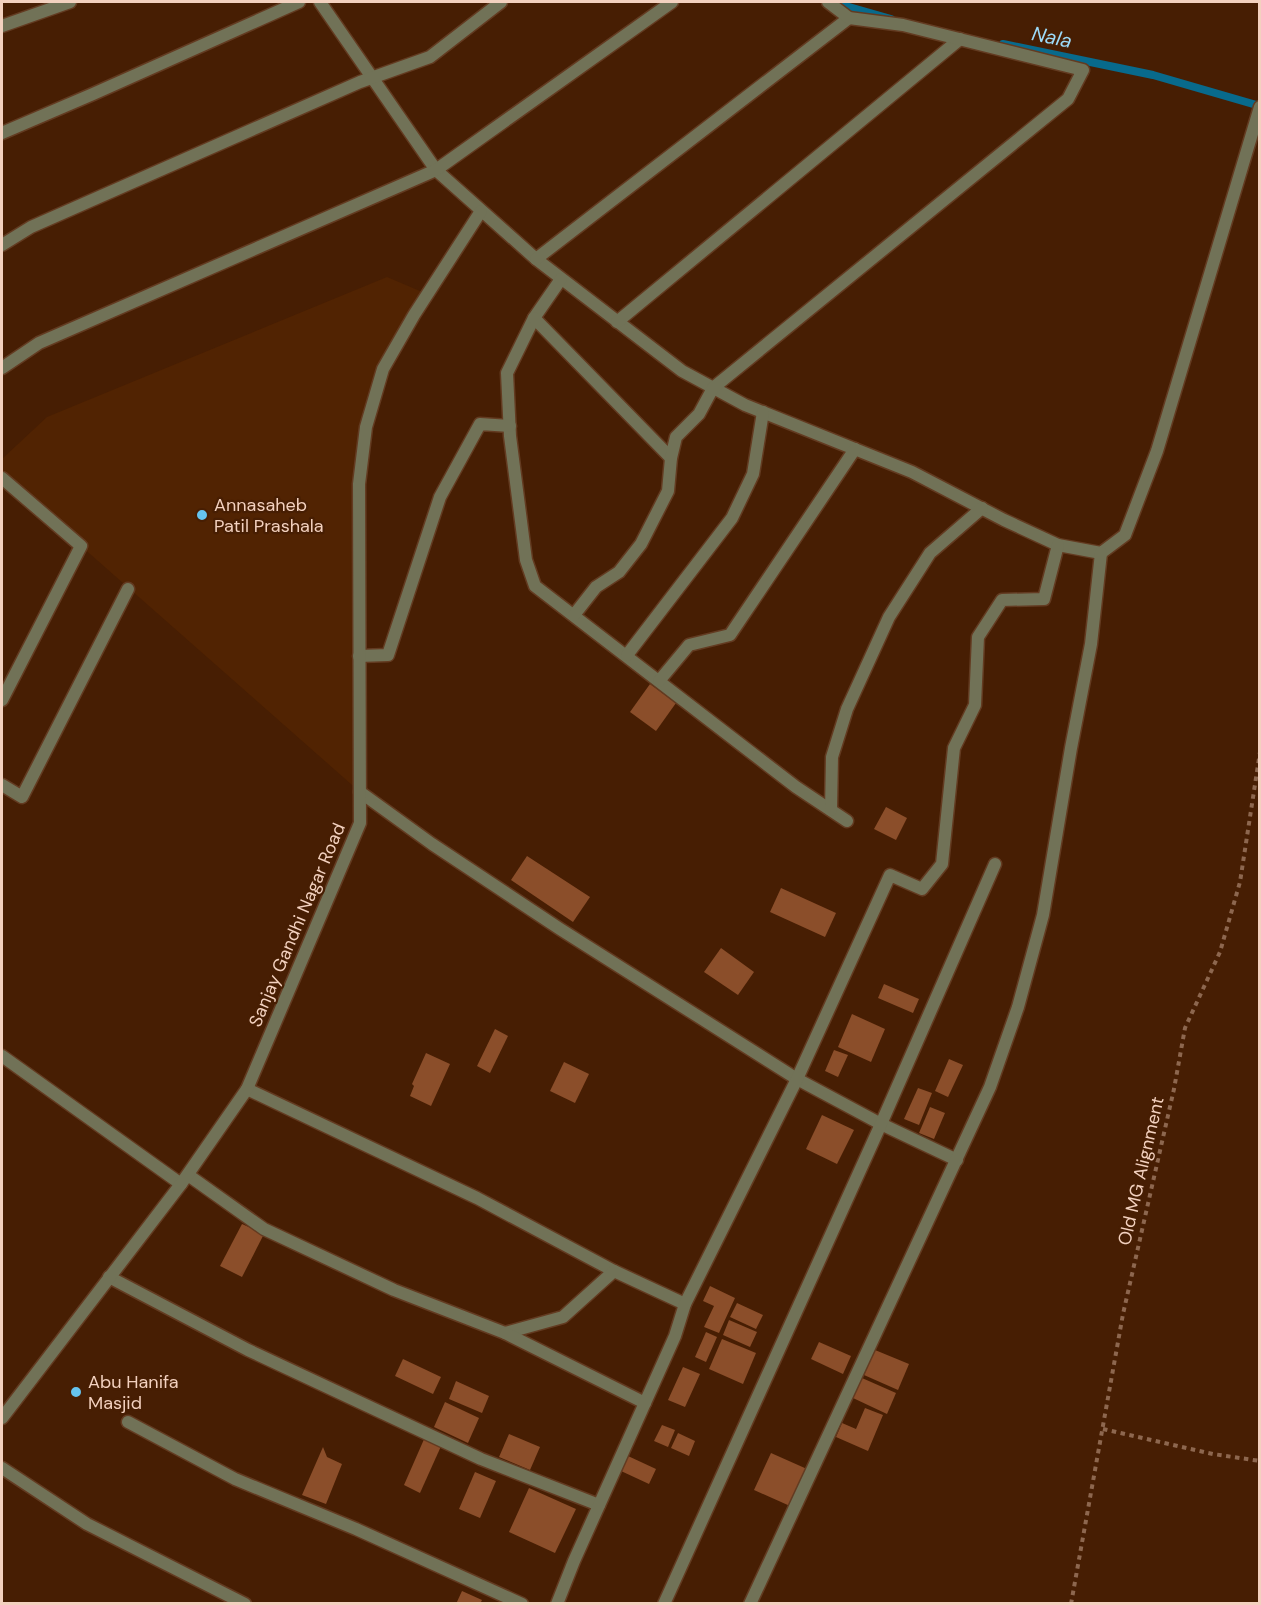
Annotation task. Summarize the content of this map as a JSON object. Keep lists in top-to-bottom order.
{
  "streets": {
    "street": ["Sanjay Gandhi Nagar Road"],
    "path": ["Old MG Alignment"]
  },
  "water": ["Nala"],
  "places": ["Annasaheb Patil Prashala", "Abu Hanifa Masjid"]
}
